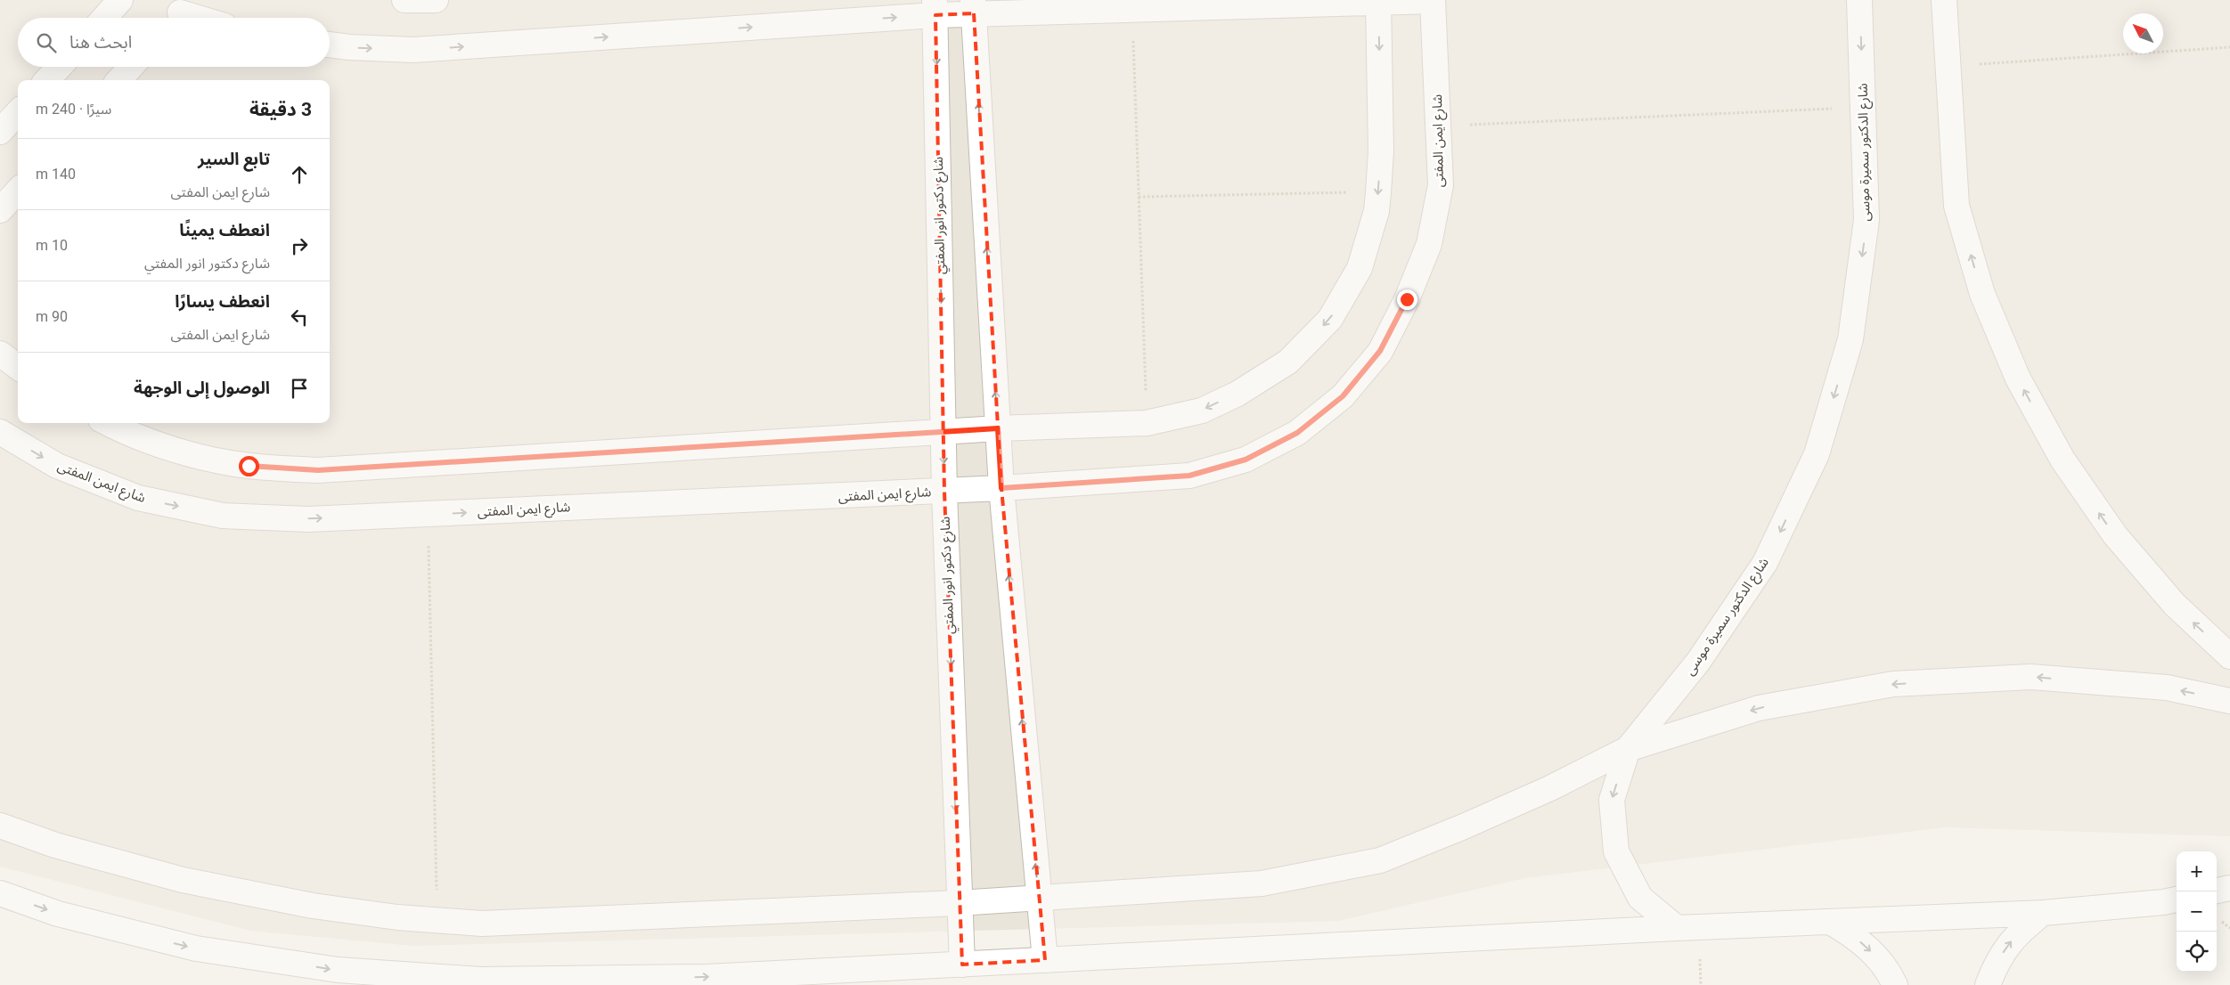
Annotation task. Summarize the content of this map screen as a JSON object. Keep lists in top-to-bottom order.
{
  "streets": {
    "street": ["شارع ايمن المفتى", "شارع الدكتور سميرة موسى", "شارع دكتور انور المفتي"]
  },
  "crossings": [
    ["شارع ايمن المفتى", "شارع دكتور انور المفتي"]
  ],
  "one_way": ["شارع الدكتور سميرة موسى"],
  "north": "top left",
  "page": {
    "search": "ابحث هنا",
    "heading": ["3 دقيقة", "سيرًا · 240 m"],
    "list": [
      ["تابع السير", "شارع ايمن المفتى", "140 m"],
      ["انعطف يمينًا", "شارع دكتور انور المفتي", "10 m"],
      ["انعطف يسارًا", "شارع ايمن المفتى", "90 m"],
      "الوصول إلى الوجهة"
    ],
    "map_buttons": ["+", "−"]
  }
}
